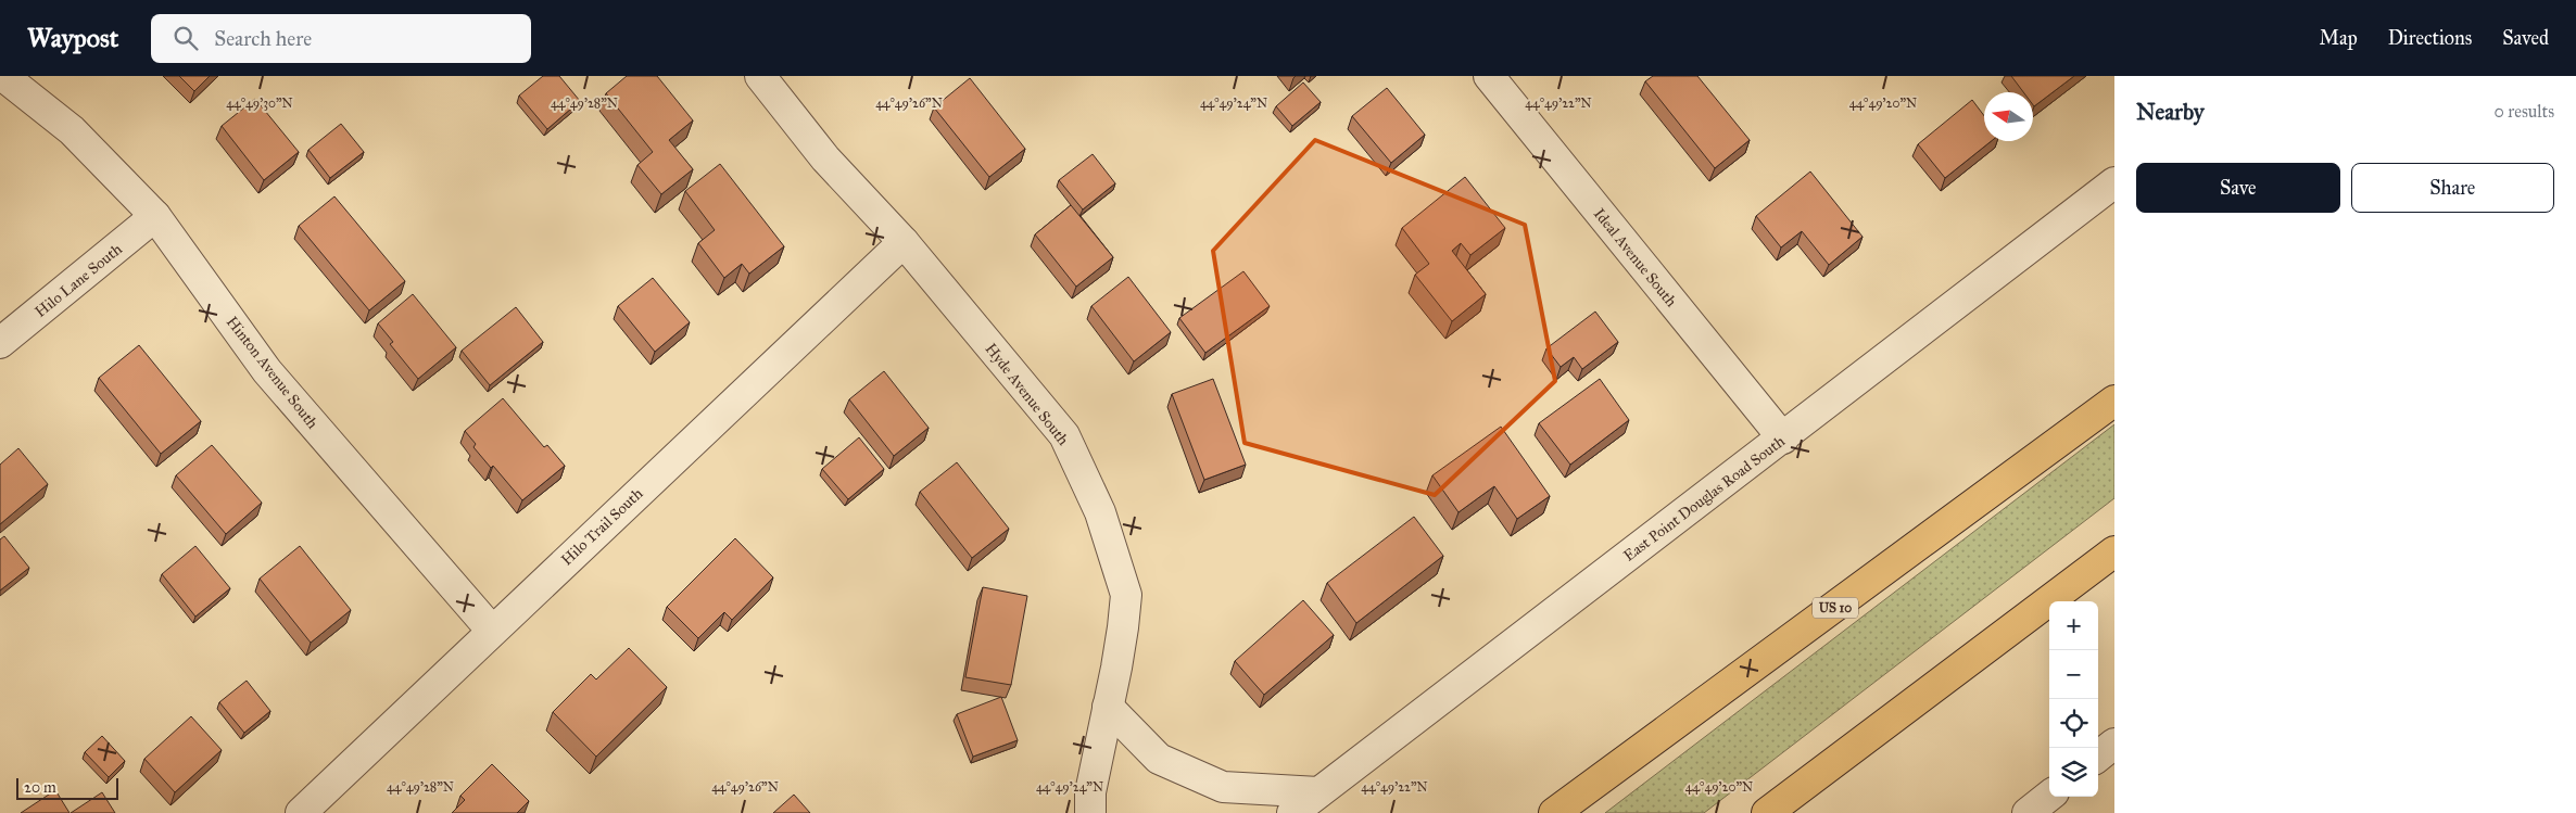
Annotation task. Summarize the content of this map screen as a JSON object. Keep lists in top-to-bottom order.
{
  "streets": {
    "highway": ["US 10"],
    "street": [
      "Ideal Avenue South",
      "Hilo Lane South",
      "Hinton Avenue South",
      "Hyde Avenue South",
      "East Point Douglas Road South",
      "Hilo Trail South"
    ]
  },
  "crossings": [
    ["Ideal Avenue South", "East Point Douglas Road South"],
    ["Hilo Lane South", "Hinton Avenue South"],
    ["Hinton Avenue South", "Hilo Trail South"],
    ["Hyde Avenue South", "Hilo Trail South"]
  ],
  "scale_bar": "20 m",
  "north": "left",
  "page": {
    "header": "Waypost",
    "search": "Search here",
    "nav": ["Map", "Directions", "Saved"],
    "heading": ["Nearby", "0 results"],
    "buttons": ["Save", "Share"],
    "map_buttons": ["+", "−"],
    "scale": "20 m"
  },
  "coordinates": [
    "44°49'28\"N",
    "44°49'26\"N",
    "44°49'24\"N",
    "44°49'22\"N",
    "44°49'20\"N",
    "44°49'30\"N"
  ]
}
